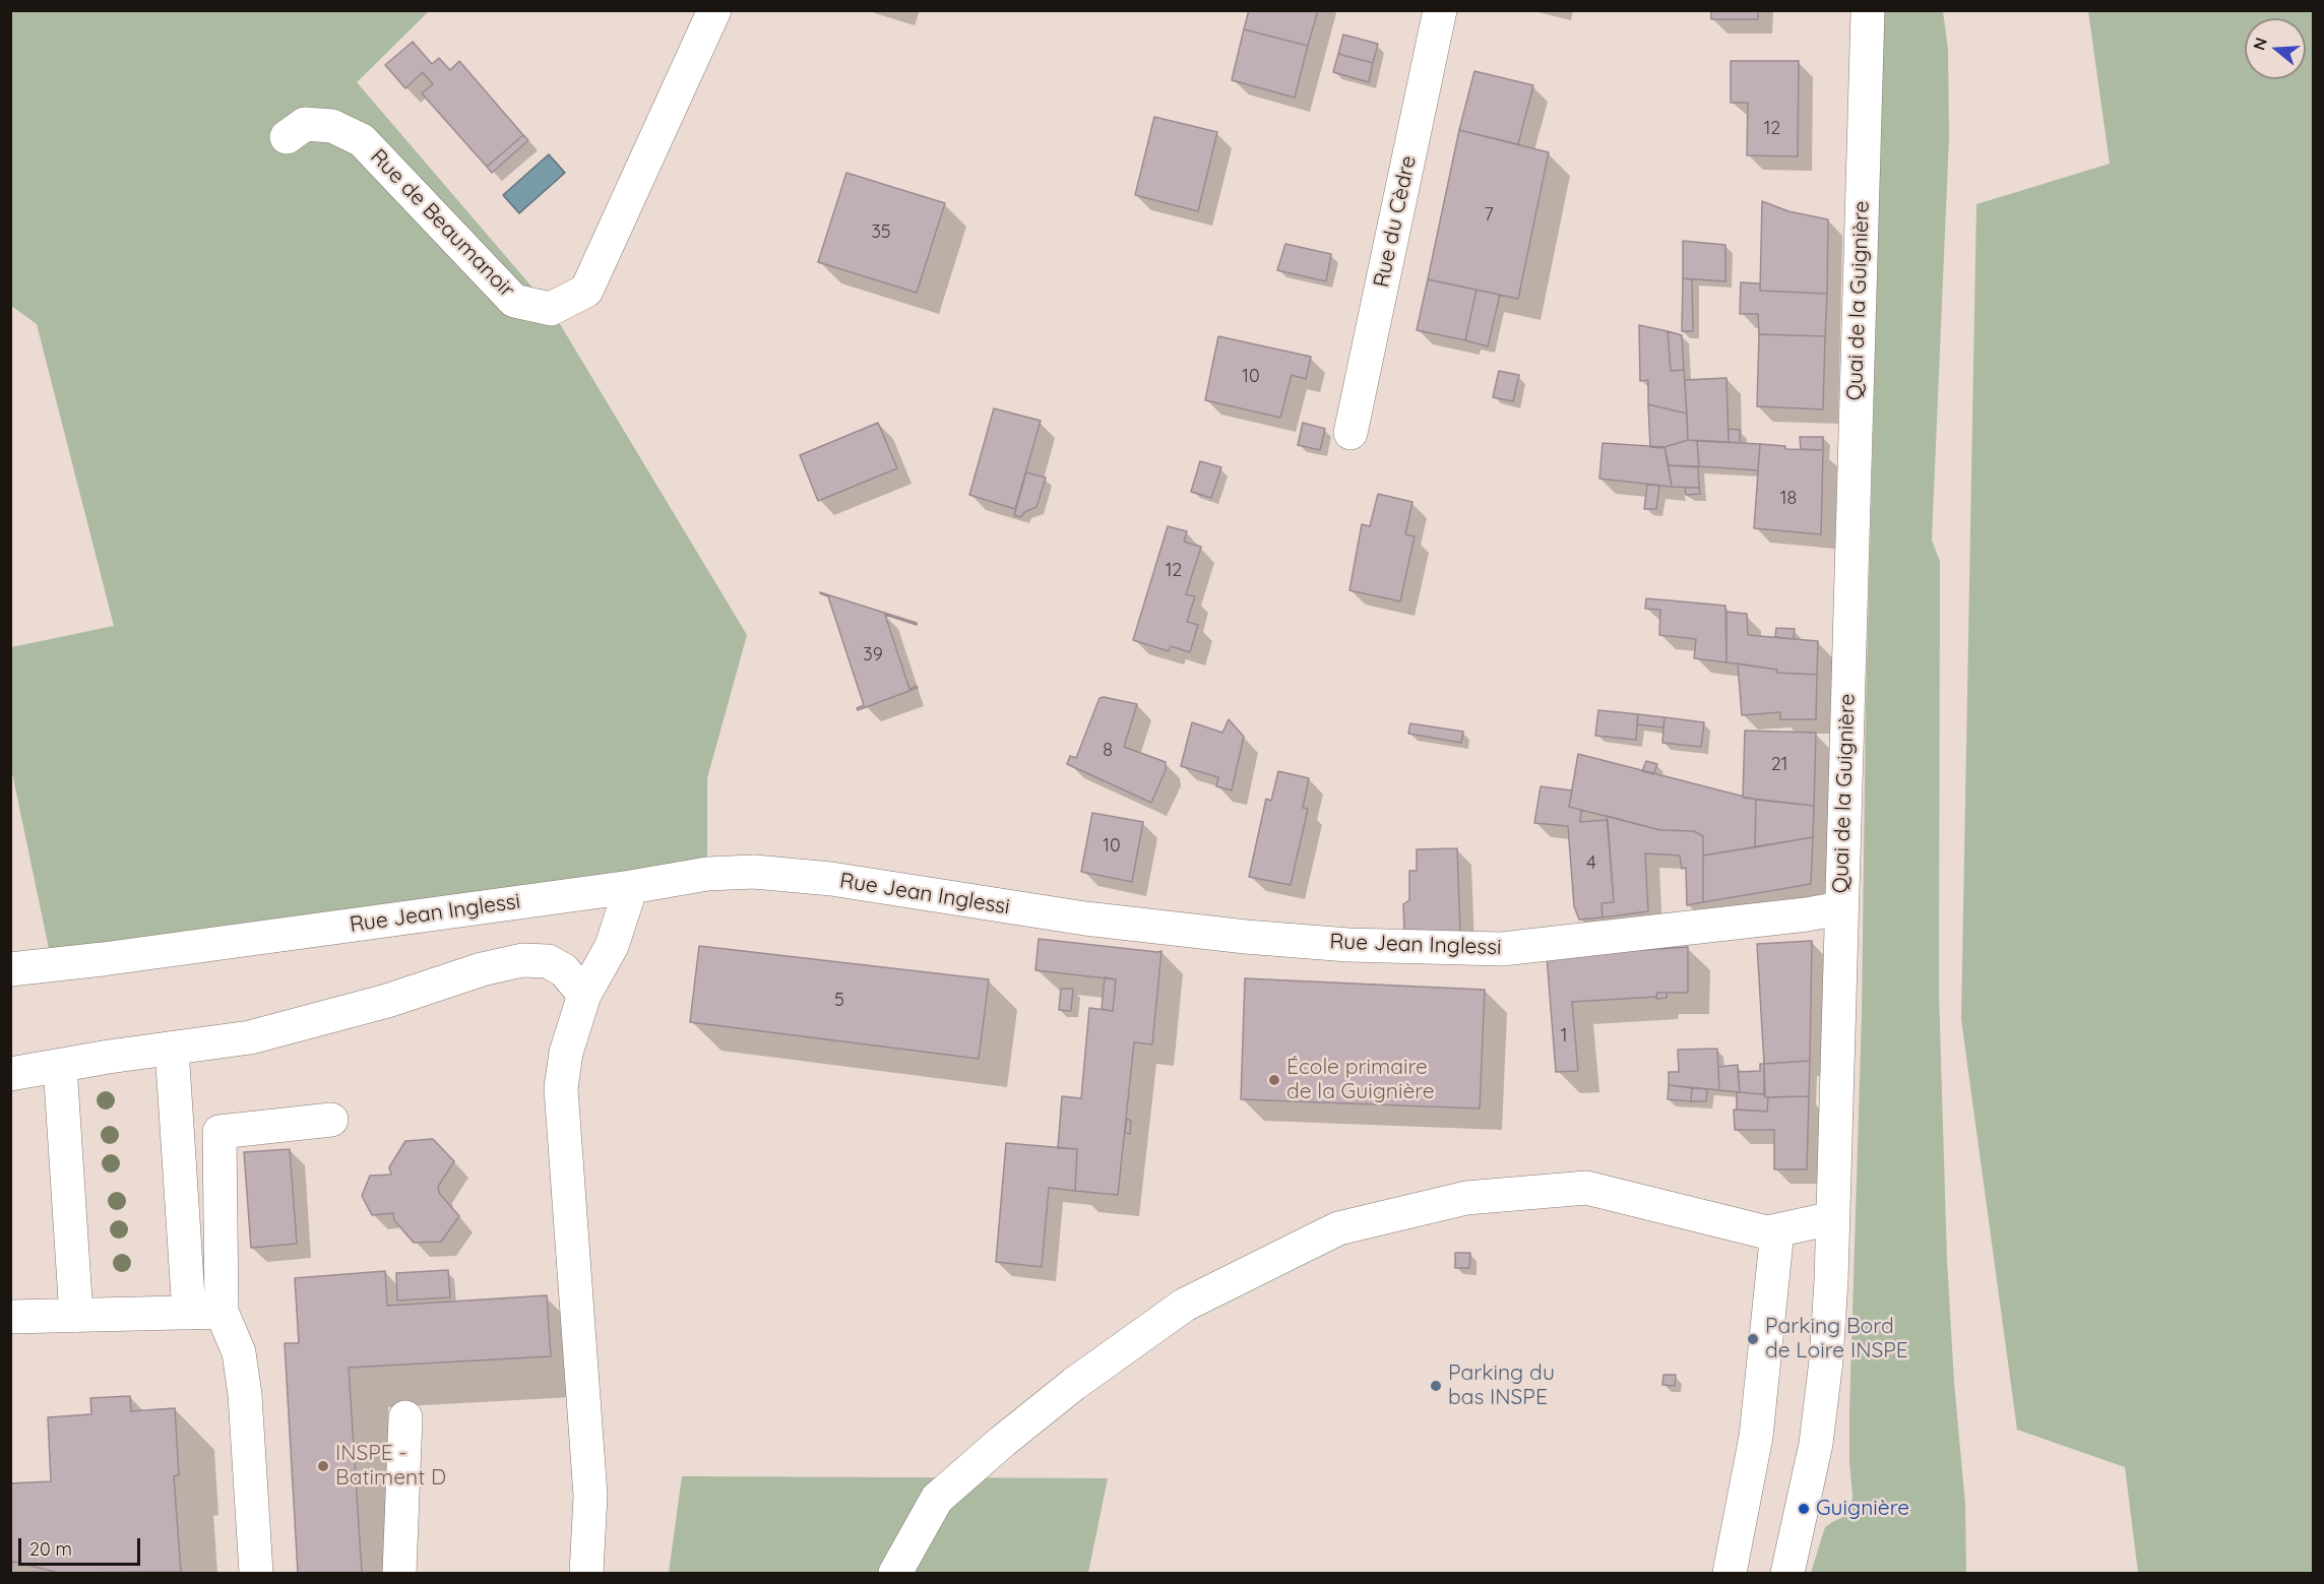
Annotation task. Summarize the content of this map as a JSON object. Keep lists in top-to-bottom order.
{
  "streets": {
    "street": [
      "Rue du Cèdre",
      "Rue de Beaumanoir",
      "Quai de la Guignière",
      "Rue Jean Inglessi"
    ]
  },
  "crossings": [
    ["Quai de la Guignière", "Rue Jean Inglessi"]
  ],
  "places": [
    "École primaire de la Guignière",
    "Parking Bord de Loire INSPE",
    "Parking du bas INSPE",
    "INSPE - Batiment D",
    "Guignière"
  ],
  "house_numbers": [
    "12",
    "7",
    "35",
    "10",
    "18",
    "12",
    "39",
    "8",
    "21",
    "10",
    "4",
    "5",
    "1"
  ],
  "scale_bar": "20 m",
  "north": "left"
}
